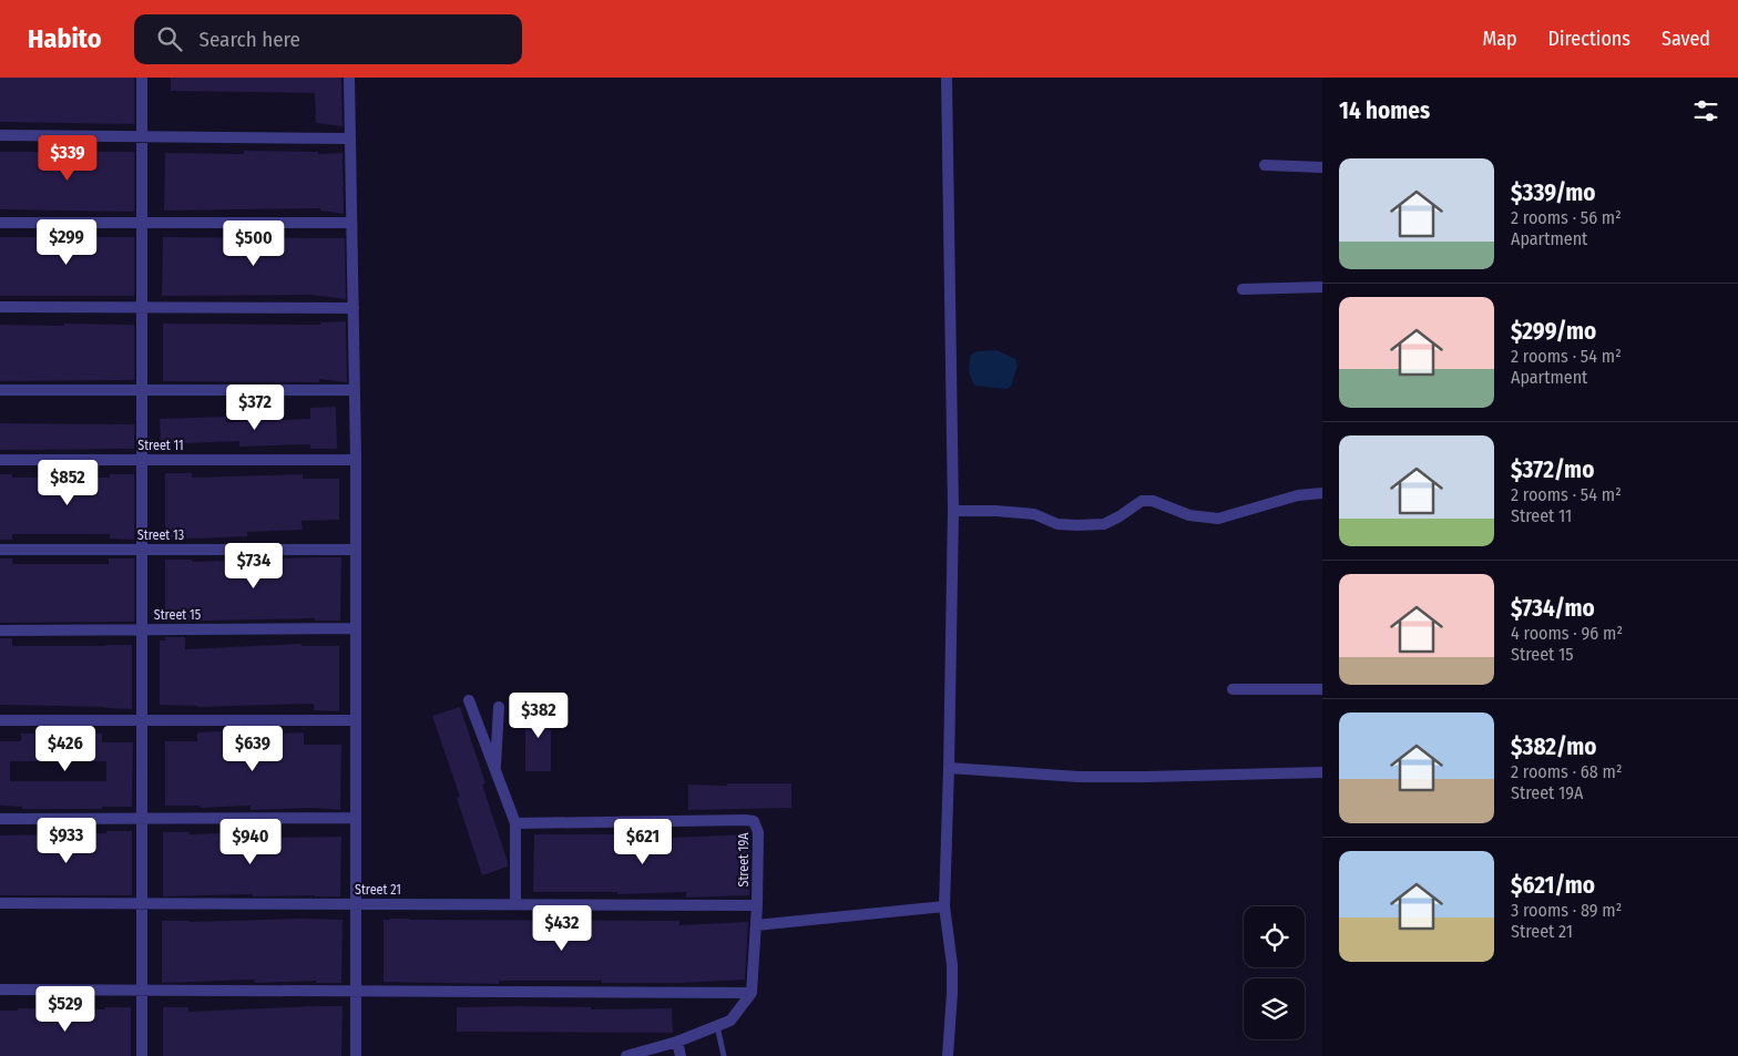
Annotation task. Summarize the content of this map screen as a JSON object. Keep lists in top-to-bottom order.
{
  "streets": {
    "street": [
      "Street 11",
      "Street 13",
      "Street 15",
      "Street 19A",
      "Street 21"
    ]
  },
  "crossings": [
    ["Street 19A", "Street 21"]
  ],
  "page": {
    "header": "Habito",
    "search": "Search here",
    "nav": ["Map", "Directions", "Saved"],
    "heading": "14 homes",
    "price": [
      "$339",
      "$299",
      "$500",
      "$372",
      "$852",
      "$734",
      "$382",
      "$426",
      "$639",
      "$933",
      "$940",
      "$621",
      "$432",
      "$529"
    ],
    "list": [
      {
        "name": "$339/mo",
        "note": "2 rooms · 56 m² · Apartment"
      },
      {
        "name": "$299/mo",
        "note": "2 rooms · 54 m² · Apartment"
      },
      {
        "name": "$372/mo",
        "note": "2 rooms · 54 m² · Street 11"
      },
      {
        "name": "$734/mo",
        "note": "4 rooms · 96 m² · Street 15"
      },
      {
        "name": "$382/mo",
        "note": "2 rooms · 68 m² · Street 19A"
      },
      {
        "name": "$621/mo",
        "note": "3 rooms · 89 m² · Street 21"
      }
    ]
  }
}
